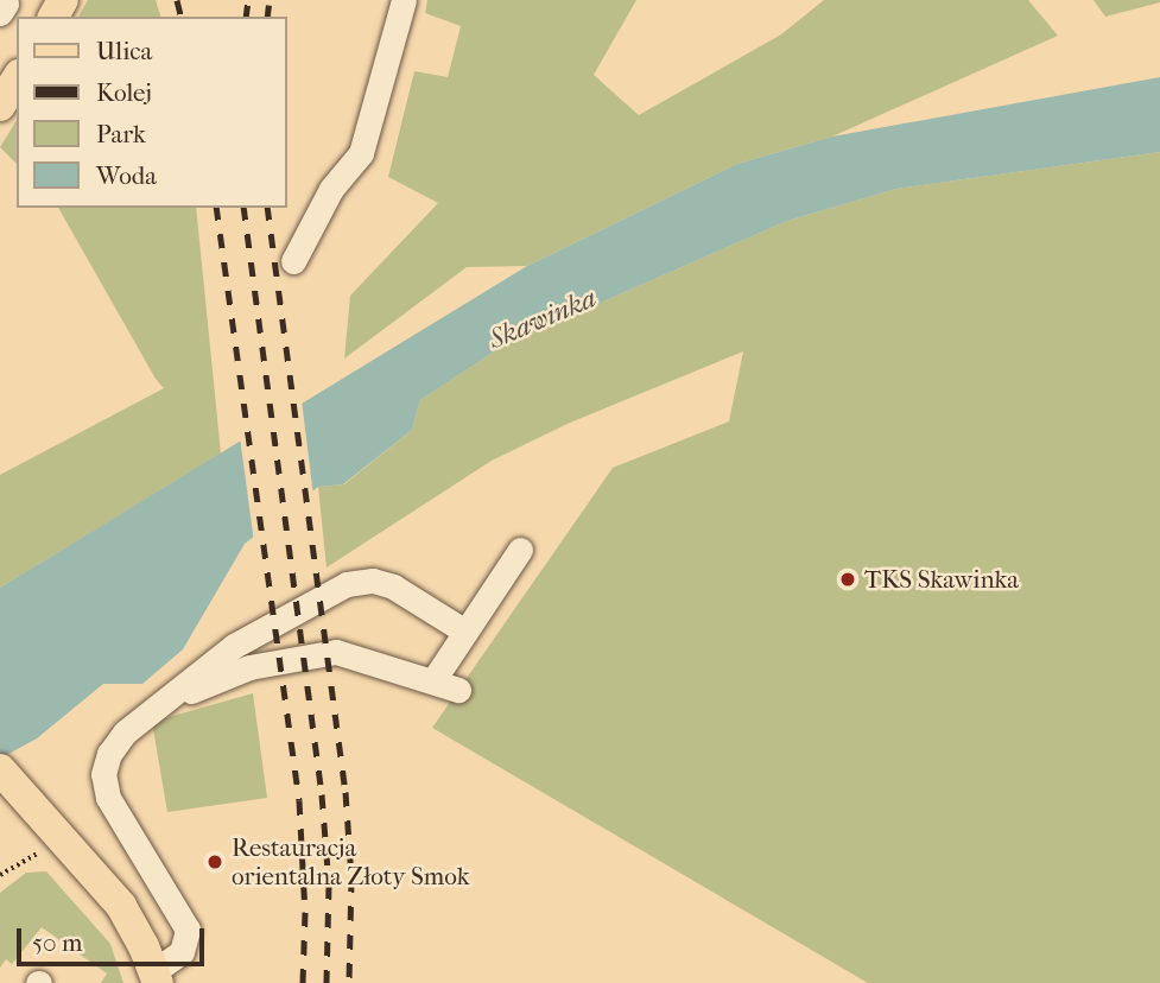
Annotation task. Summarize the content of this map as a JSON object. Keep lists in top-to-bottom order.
{
  "water": ["Skawinka"],
  "places": ["TKS Skawinka", "Restauracja orientalna Złoty Smok"],
  "legend": [
    "Ulica",
    "Kolej",
    "Park",
    "Woda"
  ],
  "scale_bar": "50 m"
}
